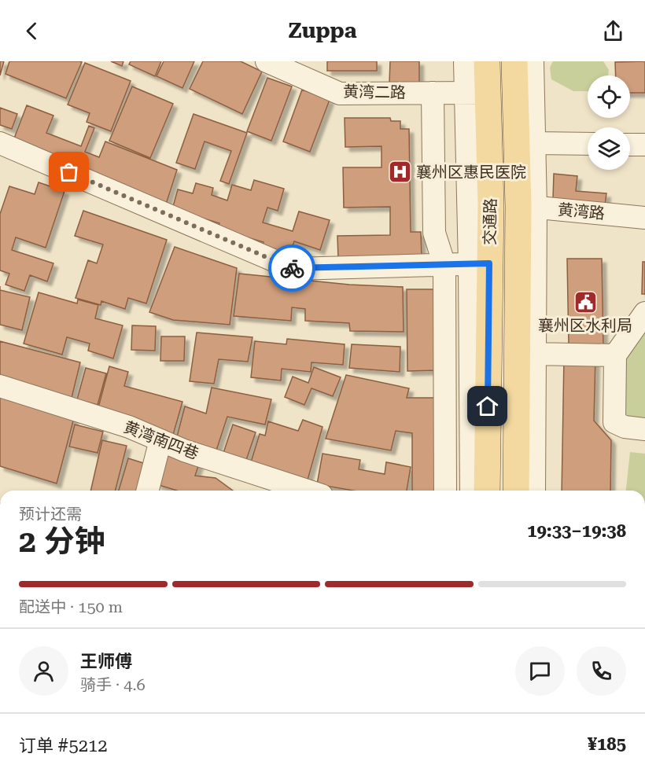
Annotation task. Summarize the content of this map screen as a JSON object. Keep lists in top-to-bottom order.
{
  "streets": {
    "main road": ["交通路"],
    "street": ["黄湾二路", "黄湾路", "黄湾南四巷"]
  },
  "crossings": [
    ["黄湾二路", "交通路"],
    ["黄湾路", "交通路"]
  ],
  "places": {
    "hospital": ["襄州区惠民医院"],
    "public building": ["襄州区水利局"]
  },
  "page": {
    "header": "Zuppa",
    "heading": ["2 分钟", "预计还需", "19:33–19:38"],
    "panel": [
      "王师傅",
      "骑手 · 4.6",
      "订单 #5212",
      "¥185"
    ],
    "bar": "配送中 · 150 m"
  }
}
